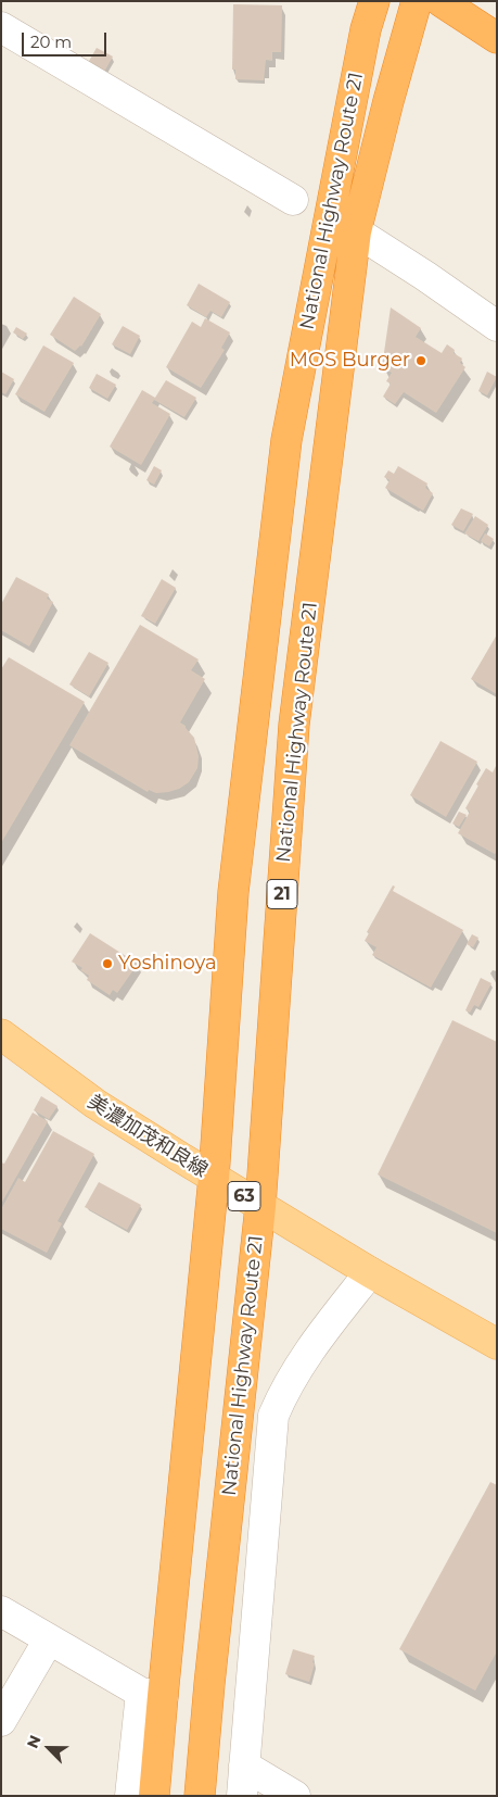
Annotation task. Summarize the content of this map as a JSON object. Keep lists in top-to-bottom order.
{
  "streets": {
    "highway": ["National Highway Route 21", "21"],
    "main road": ["美濃加茂和良線", "63"]
  },
  "crossings": [
    ["National Highway Route 21", "美濃加茂和良線"]
  ],
  "places": ["MOS Burger", "Yoshinoya"],
  "scale_bar": "20 m",
  "north": "top left"
}
